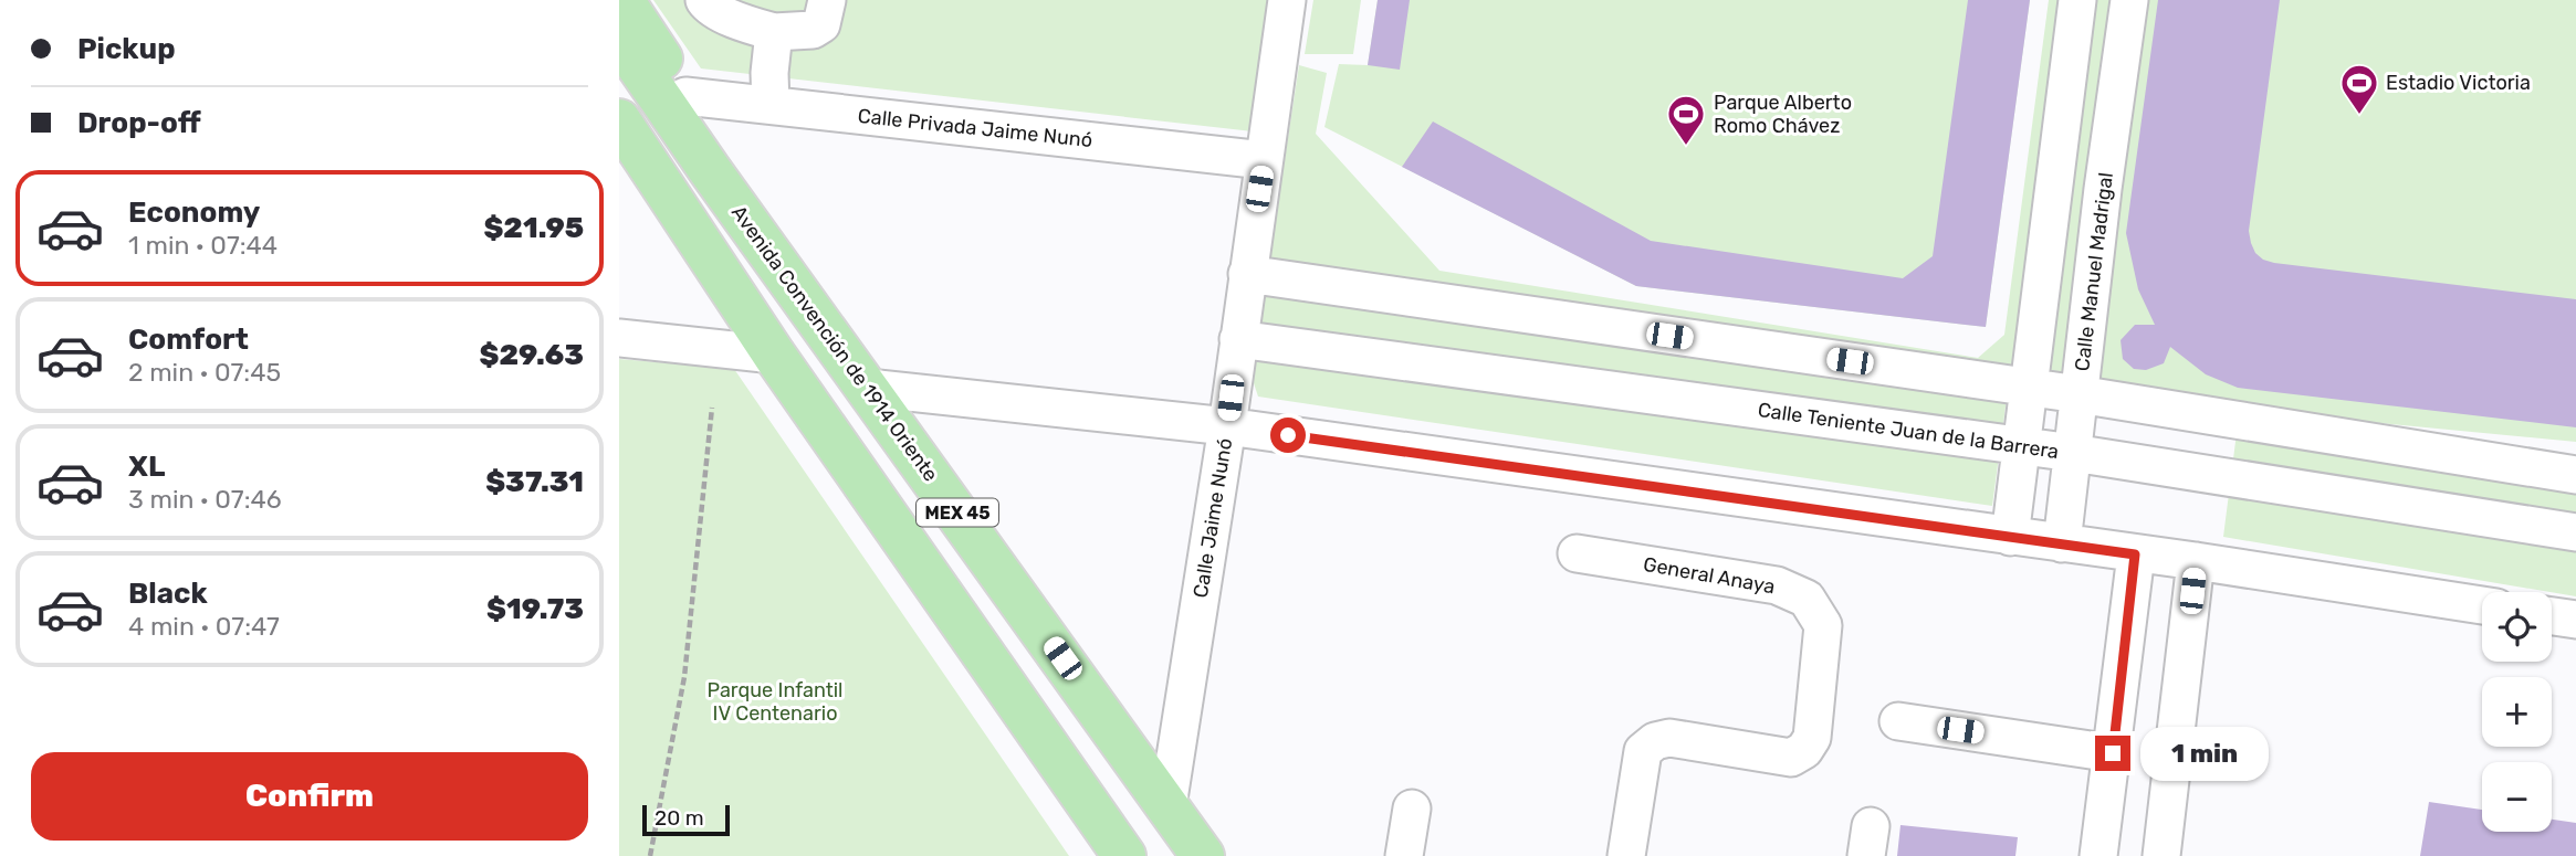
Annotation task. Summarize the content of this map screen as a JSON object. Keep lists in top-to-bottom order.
{
  "streets": {
    "main road": ["Avenida Convención de 1914 Oriente", "MEX 45"],
    "street": [
      "Calle Privada Jaime Nunó",
      "Calle Manuel Madrigal",
      "Calle Teniente Juan de la Barrera",
      "Calle Jaime Nunó",
      "General Anaya"
    ]
  },
  "crossings": [
    ["Calle Privada Jaime Nunó", "Avenida Convención de 1914 Oriente"],
    ["Calle Privada Jaime Nunó", "Calle Jaime Nunó"],
    ["Calle Manuel Madrigal", "Calle Teniente Juan de la Barrera"],
    ["Avenida Convención de 1914 Oriente", "Calle Jaime Nunó"],
    ["Calle Teniente Juan de la Barrera", "Calle Jaime Nunó"]
  ],
  "parks": ["Parque Infantil IV Centenario"],
  "places": {
    "sports": ["Estadio Victoria", "Parque Alberto Romo Chávez"]
  },
  "scale_bar": "20 m",
  "page": {
    "banner": ["Pickup", "Drop-off"],
    "list": [
      {
        "name": "Economy",
        "note": "1 min · 07:44",
        "value": "$21.95"
      },
      {
        "name": "Comfort",
        "note": "2 min · 07:45",
        "value": "$29.63"
      },
      {
        "name": "XL",
        "note": "3 min · 07:46",
        "value": "$37.31"
      },
      {
        "name": "Black",
        "note": "4 min · 07:47",
        "value": "$19.73"
      }
    ],
    "map_buttons": ["+", "−"],
    "bubble": "1 min",
    "buttons": "Confirm",
    "scale": "20 m"
  }
}
